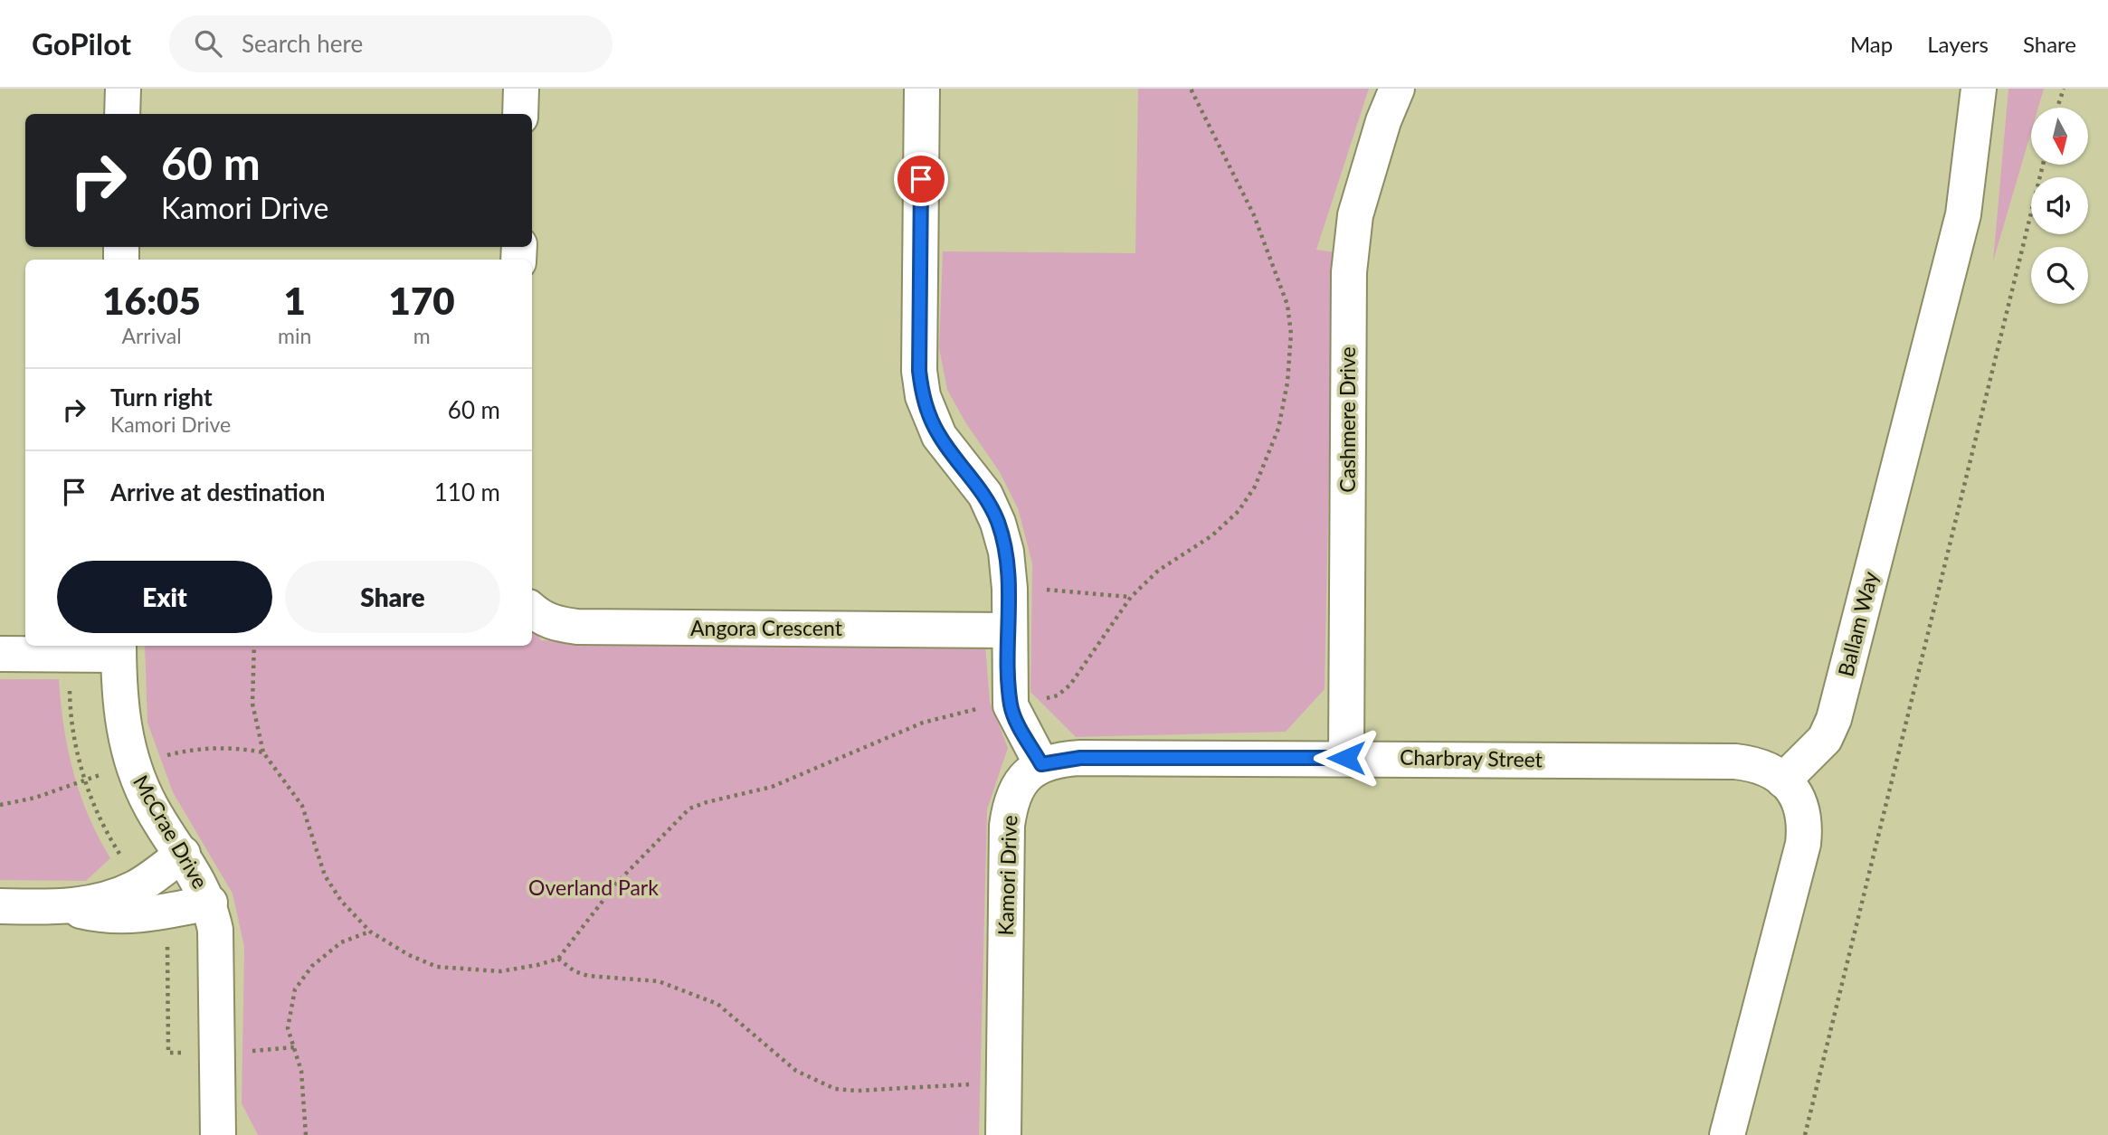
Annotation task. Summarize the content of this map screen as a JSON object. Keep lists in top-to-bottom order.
{
  "streets": {
    "street": [
      "Cashmere Drive",
      "Ballam Way",
      "Angora Crescent",
      "Charbray Street",
      "McCrae Drive",
      "Kamori Drive"
    ]
  },
  "crossings": [
    ["Cashmere Drive", "Charbray Street"],
    ["Ballam Way", "Charbray Street"],
    ["Charbray Street", "Kamori Drive"]
  ],
  "parks": ["Overland Park"],
  "north": "bottom",
  "page": {
    "header": "GoPilot",
    "search": "Search here",
    "nav": ["Map", "Layers", "Share"],
    "turn": ["60 m", "Kamori Drive"],
    "eta": [
      "16:05",
      "Arrival",
      "1",
      "min",
      "170",
      "m"
    ],
    "list": [
      {
        "name": "Turn right",
        "note": "Kamori Drive",
        "value": "60 m"
      },
      {
        "name": "Arrive at destination",
        "value": "110 m"
      }
    ],
    "buttons": ["Exit", "Share"]
  }
}
